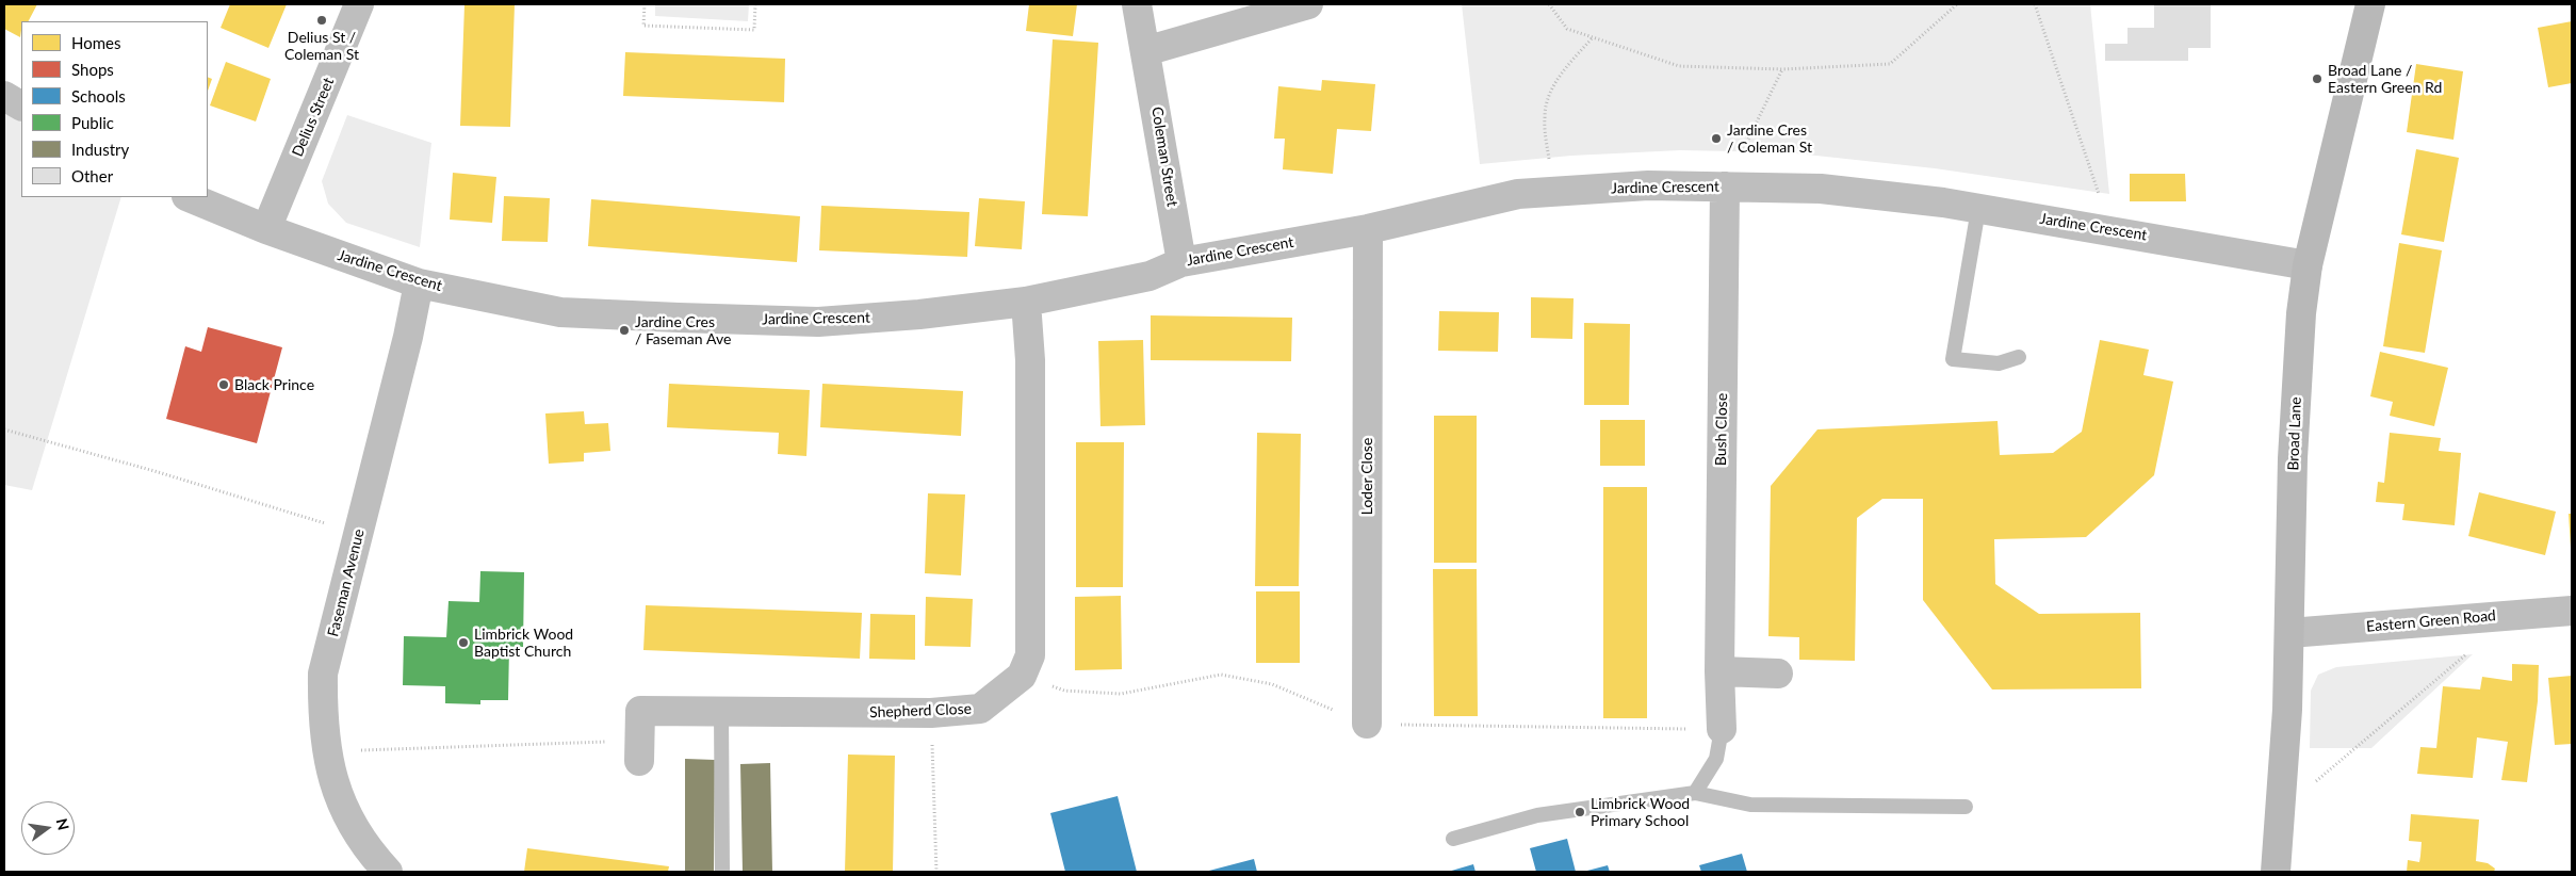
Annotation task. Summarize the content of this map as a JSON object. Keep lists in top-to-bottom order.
{
  "streets": {
    "street": [
      "Delius Street",
      "Coleman Street",
      "Jardine Crescent",
      "Bush Close",
      "Broad Lane",
      "Loder Close",
      "Faseman Avenue",
      "Eastern Green Road",
      "Shepherd Close"
    ]
  },
  "crossings": [
    ["Delius Street", "Jardine Crescent"],
    ["Coleman Street", "Jardine Crescent"],
    ["Jardine Crescent", "Bush Close"],
    ["Jardine Crescent", "Broad Lane"],
    ["Jardine Crescent", "Loder Close"],
    ["Jardine Crescent", "Faseman Avenue"],
    ["Jardine Crescent", "Shepherd Close"],
    ["Broad Lane", "Eastern Green Road"]
  ],
  "places": [
    "Delius St / Coleman St",
    "Broad Lane / Eastern Green Rd",
    "Jardine Cres / Coleman St",
    "Jardine Cres / Faseman Ave",
    "Black Prince",
    "Limbrick Wood Baptist Church",
    "Limbrick Wood Primary School"
  ],
  "legend": [
    "Homes",
    "Shops",
    "Schools",
    "Public",
    "Industry",
    "Other"
  ],
  "north": "right"
}
